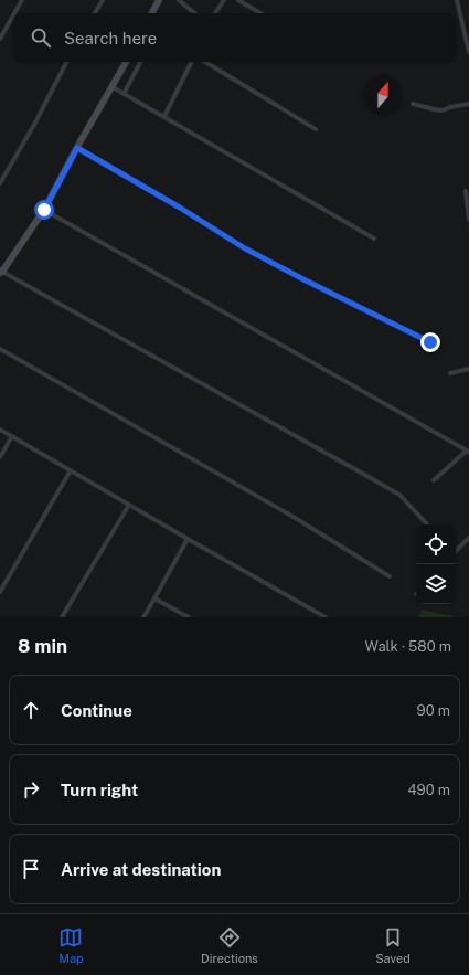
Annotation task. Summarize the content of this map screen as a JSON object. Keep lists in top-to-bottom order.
{
  "north": "top",
  "page": {
    "search": "Search here",
    "heading": ["8 min", "Walk · 580 m"],
    "list": [
      ["Continue", "90 m"],
      ["Turn right", "490 m"],
      "Arrive at destination"
    ],
    "nav": ["Map", "Directions", "Saved"]
  }
}
